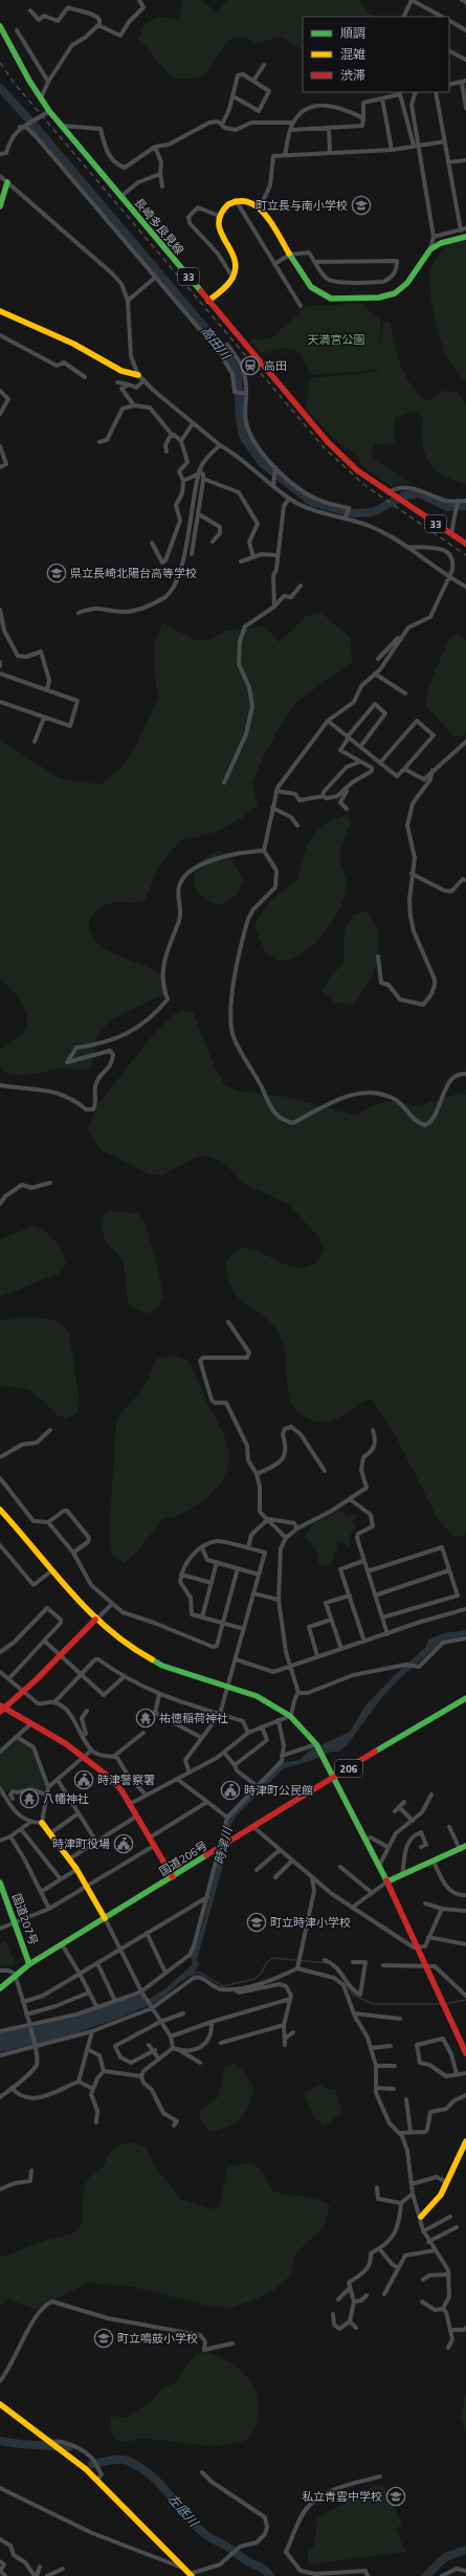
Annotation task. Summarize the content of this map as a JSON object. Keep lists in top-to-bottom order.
{
  "streets": {
    "main road": [
      "長崎多良見線",
      "33",
      "206",
      "国道206号",
      "国道207号"
    ]
  },
  "crossings": [
    ["長崎多良見線", "33"],
    ["国道206号", "国道207号"]
  ],
  "water": ["高田川", "時津川", "左底川"],
  "parks": ["天満宮公園"],
  "places": {
    "school or university": [
      "町立長与南小学校",
      "県立長崎北陽台高等学校",
      "町立時津小学校",
      "町立鳴鼓小学校",
      "私立青雲中学校"
    ],
    "station": ["高田"],
    "temple": ["祐徳稲荷神社", "八幡神社"],
    "public building": ["時津警察署", "時津町公民館", "時津町役場"]
  },
  "legend": ["順調", "混雑", "渋滞"]
}
